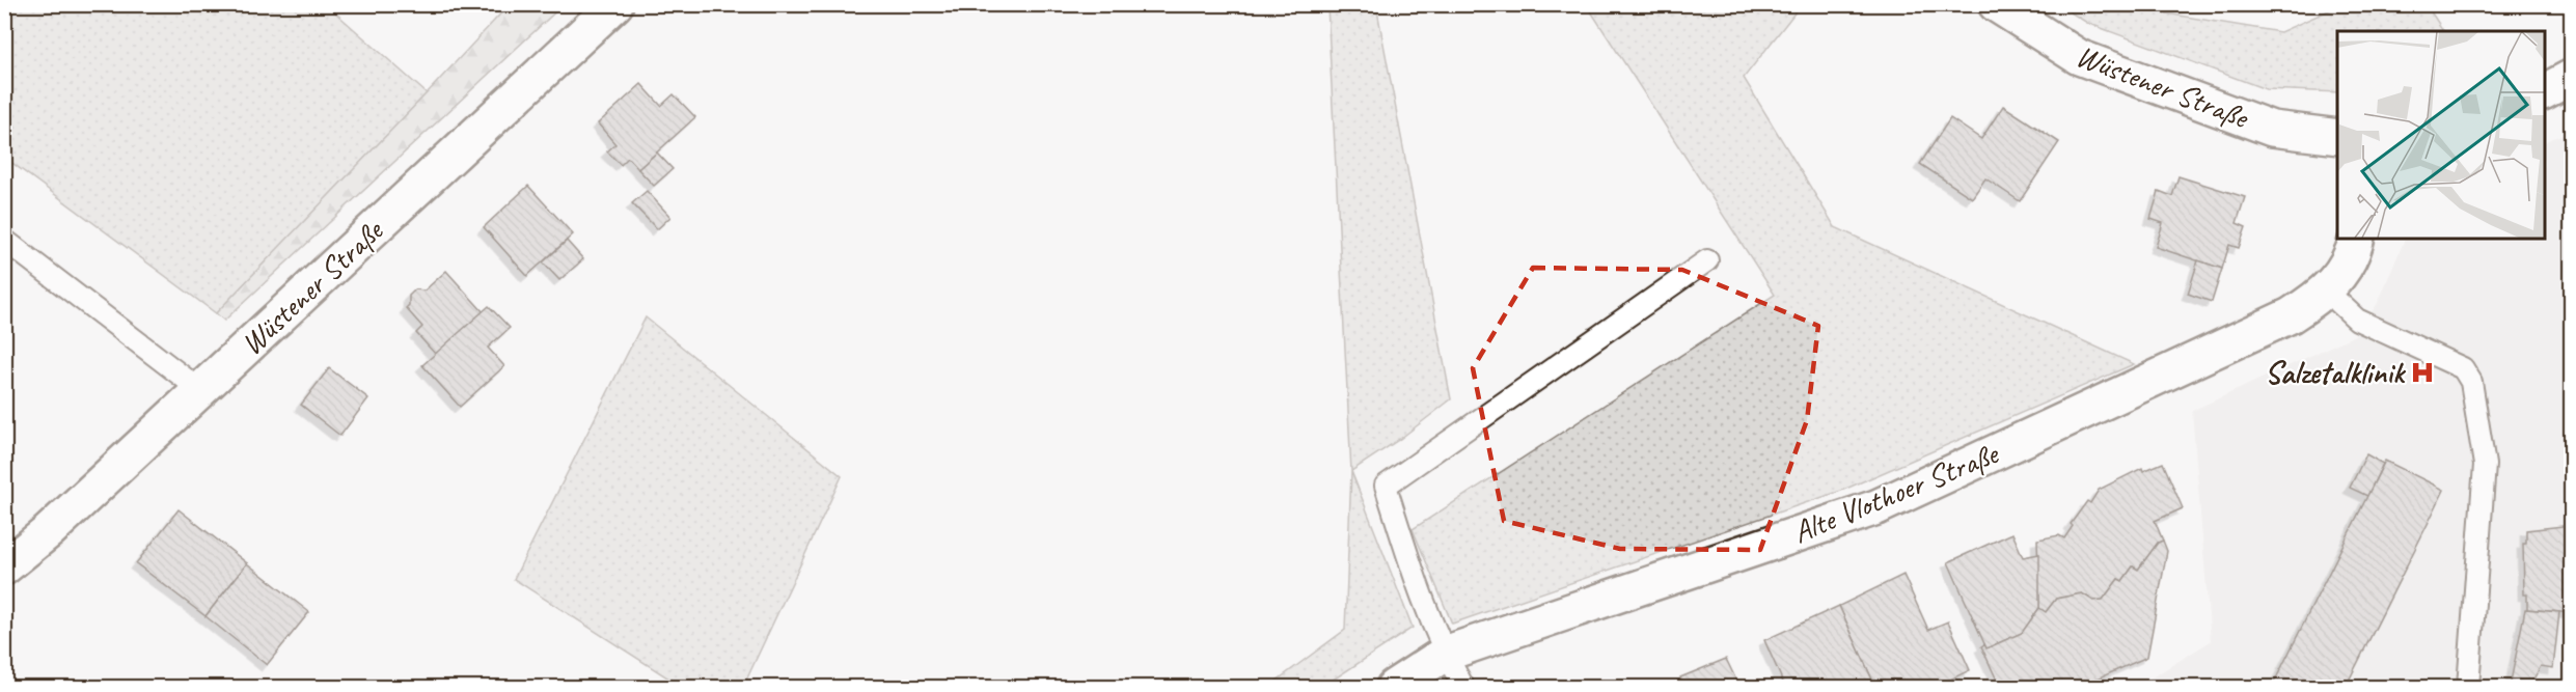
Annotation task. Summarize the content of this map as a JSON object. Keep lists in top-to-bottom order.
{
  "streets": {
    "main road": ["Wüstener Straße", "Alte Vlothoer Straße"]
  },
  "places": {
    "hospital": ["Salzetalklinik"]
  }
}
